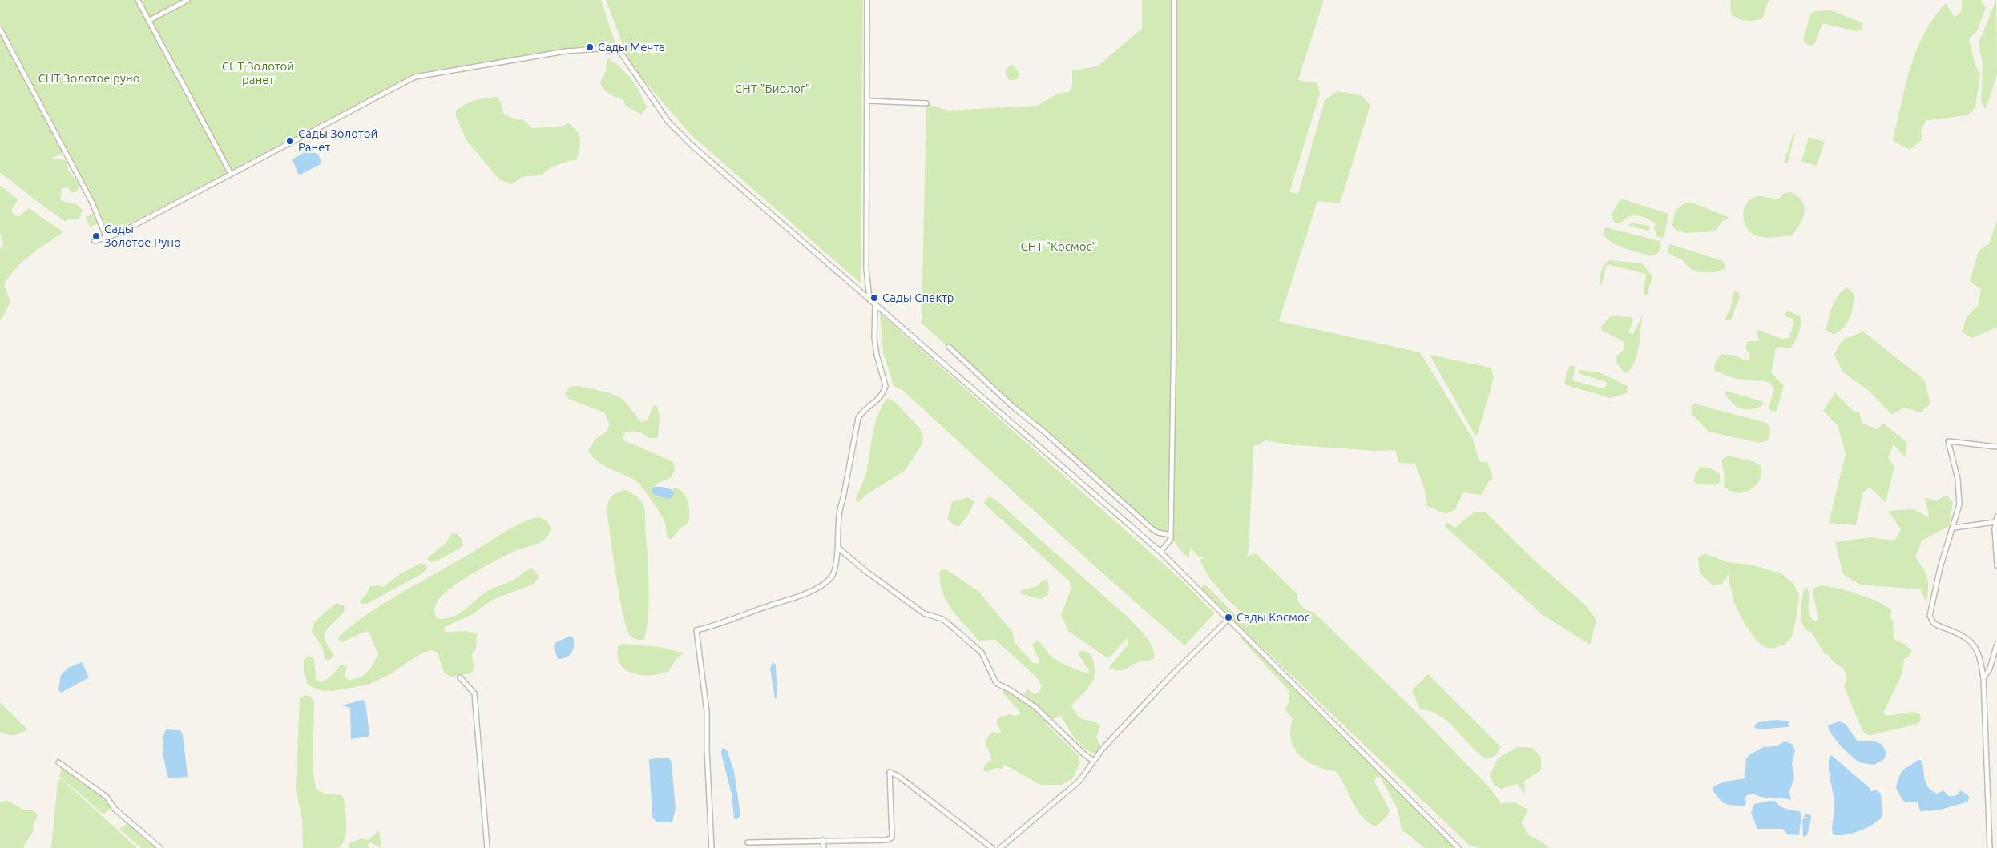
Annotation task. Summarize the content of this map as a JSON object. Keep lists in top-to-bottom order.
{
  "parks": [
    "СНТ Золотой ранет",
    "СНТ Золотое руно",
    "СНТ \"Биолог\"",
    "СНТ \"Космос\""
  ],
  "places": [
    "Сады Мечта",
    "Сады Золотой Ранет",
    "Сады Золотое Руно",
    "Сады Спектр",
    "Сады Космос"
  ]
}
